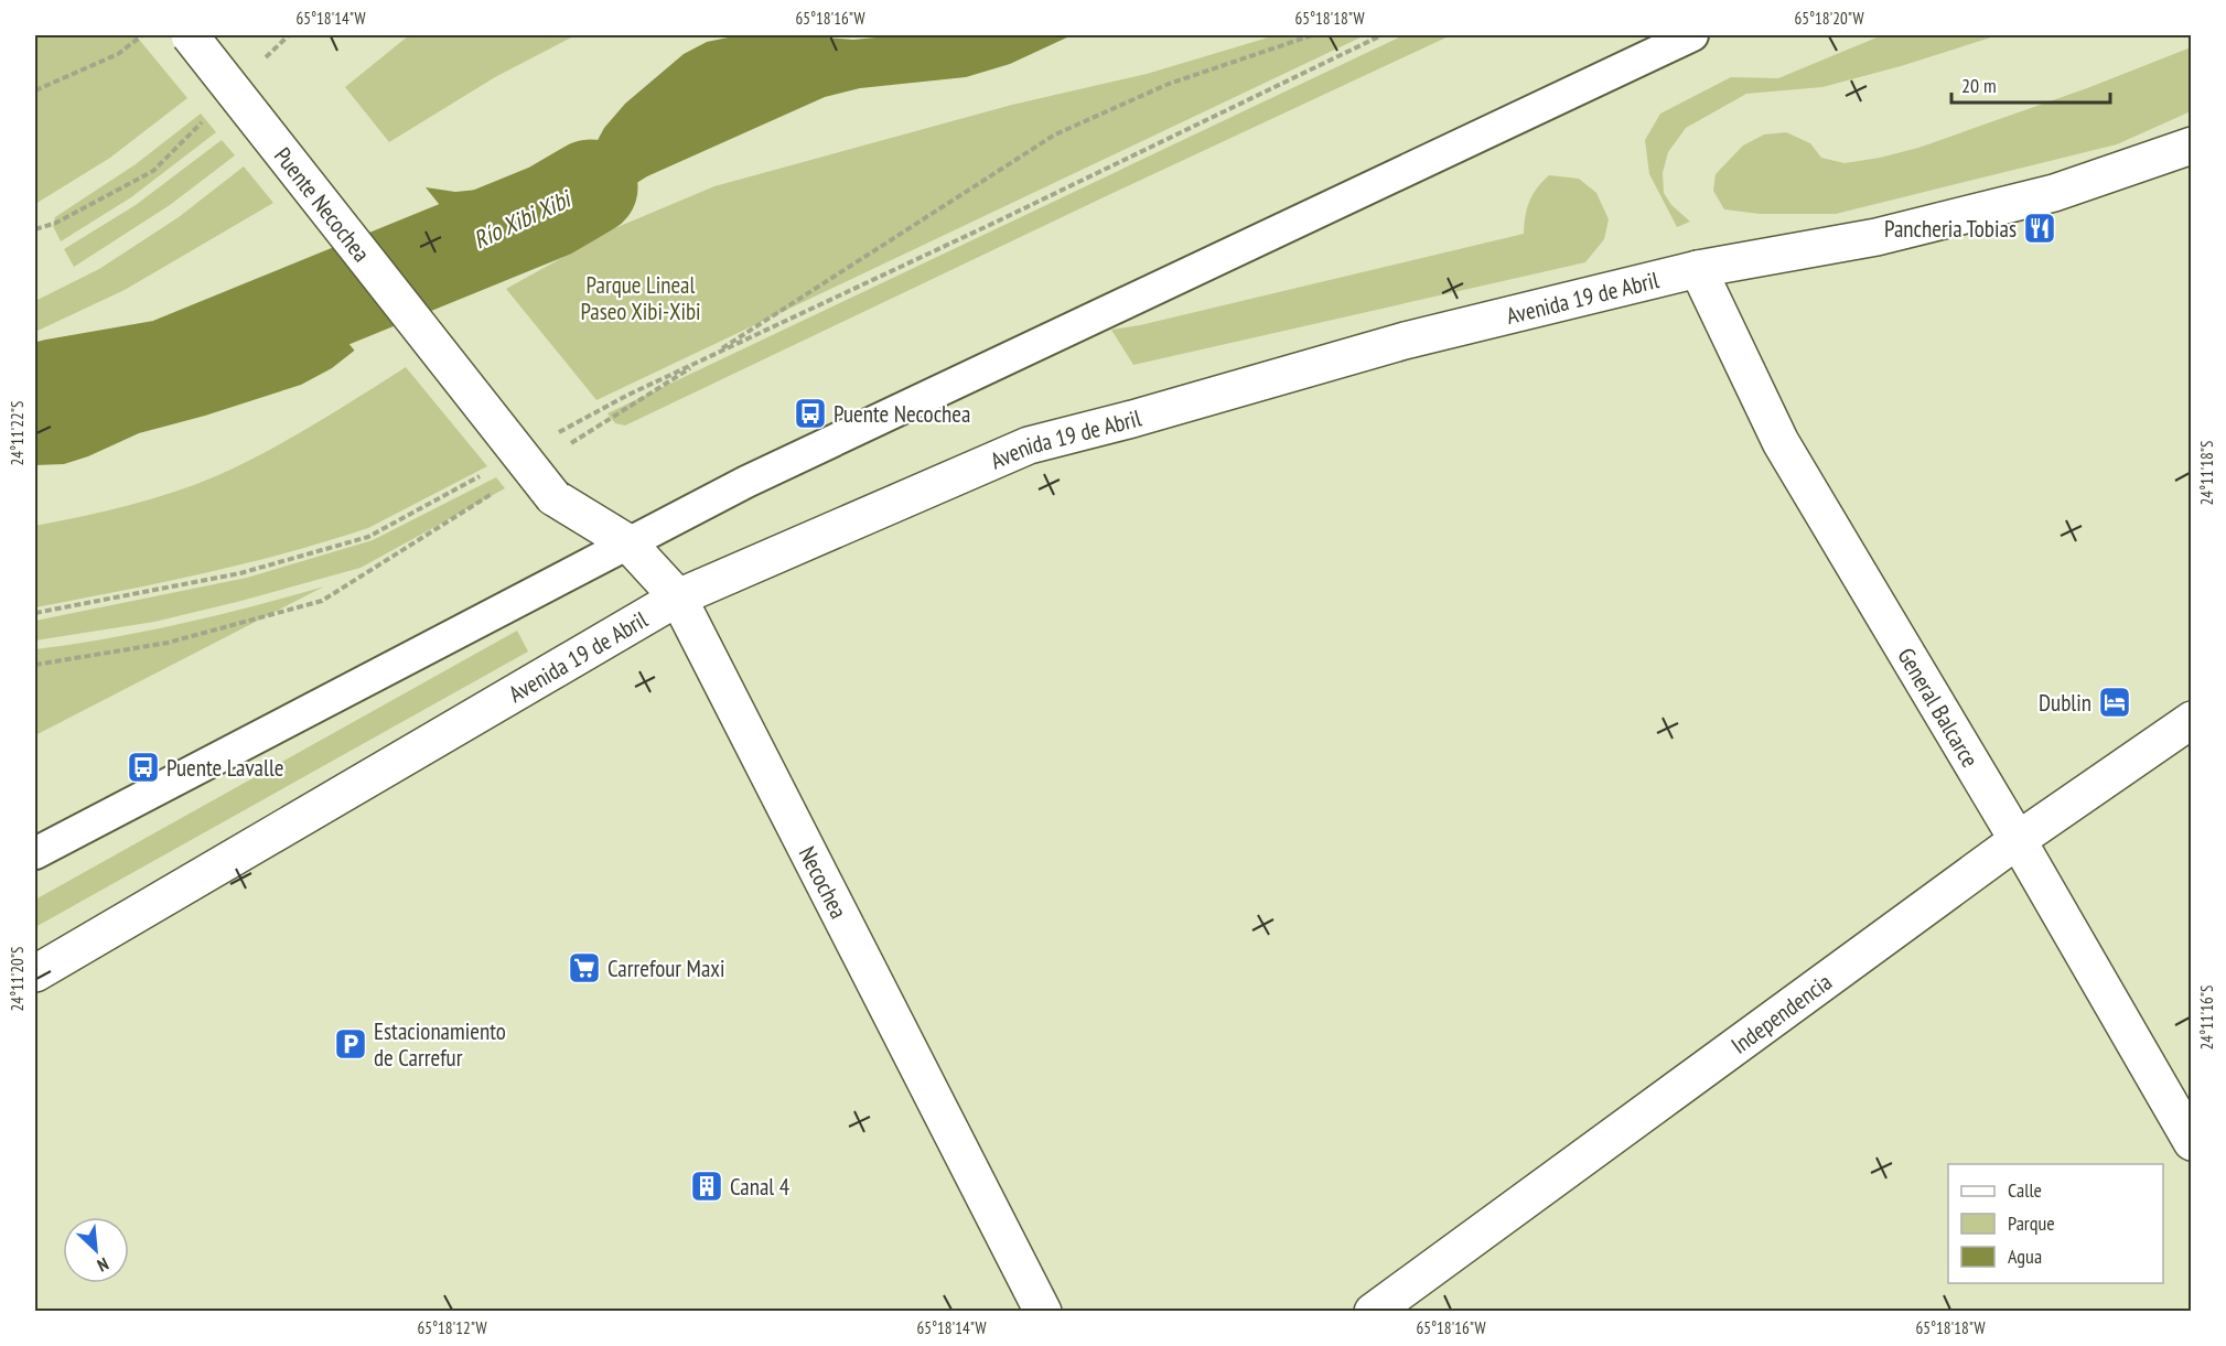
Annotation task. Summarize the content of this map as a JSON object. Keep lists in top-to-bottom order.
{
  "streets": {
    "street": [
      "Puente Necochea",
      "Avenida 19 de Abril",
      "General Balcarce",
      "Necochea",
      "Independencia"
    ]
  },
  "crossings": [
    ["Puente Necochea", "Necochea"],
    ["Avenida 19 de Abril", "General Balcarce"],
    ["Avenida 19 de Abril", "Necochea"],
    ["General Balcarce", "Independencia"]
  ],
  "water": ["Río Xibi Xibi"],
  "parks": ["Parque Lineal Paseo Xibi-Xibi"],
  "places": {
    "restaurant": ["Pancheria Tobias"],
    "bus stop": ["Puente Necochea", "Puente Lavalle"],
    "hotel": ["Dublin"],
    "supermarket": ["Carrefour Maxi"],
    "parking": ["Estacionamiento de Carrefur"],
    "building": ["Canal 4"]
  },
  "legend": ["Calle", "Parque", "Agua"],
  "scale_bar": "20 m",
  "north": "bottom right",
  "coordinates": [
    "65°18'14\"W",
    "65°18'16\"W",
    "65°18'18\"W",
    "65°18'20\"W",
    "24°11'22\"S",
    "24°11'18\"S",
    "24°11'20\"S",
    "24°11'16\"S",
    "65°18'12\"W"
  ]
}
